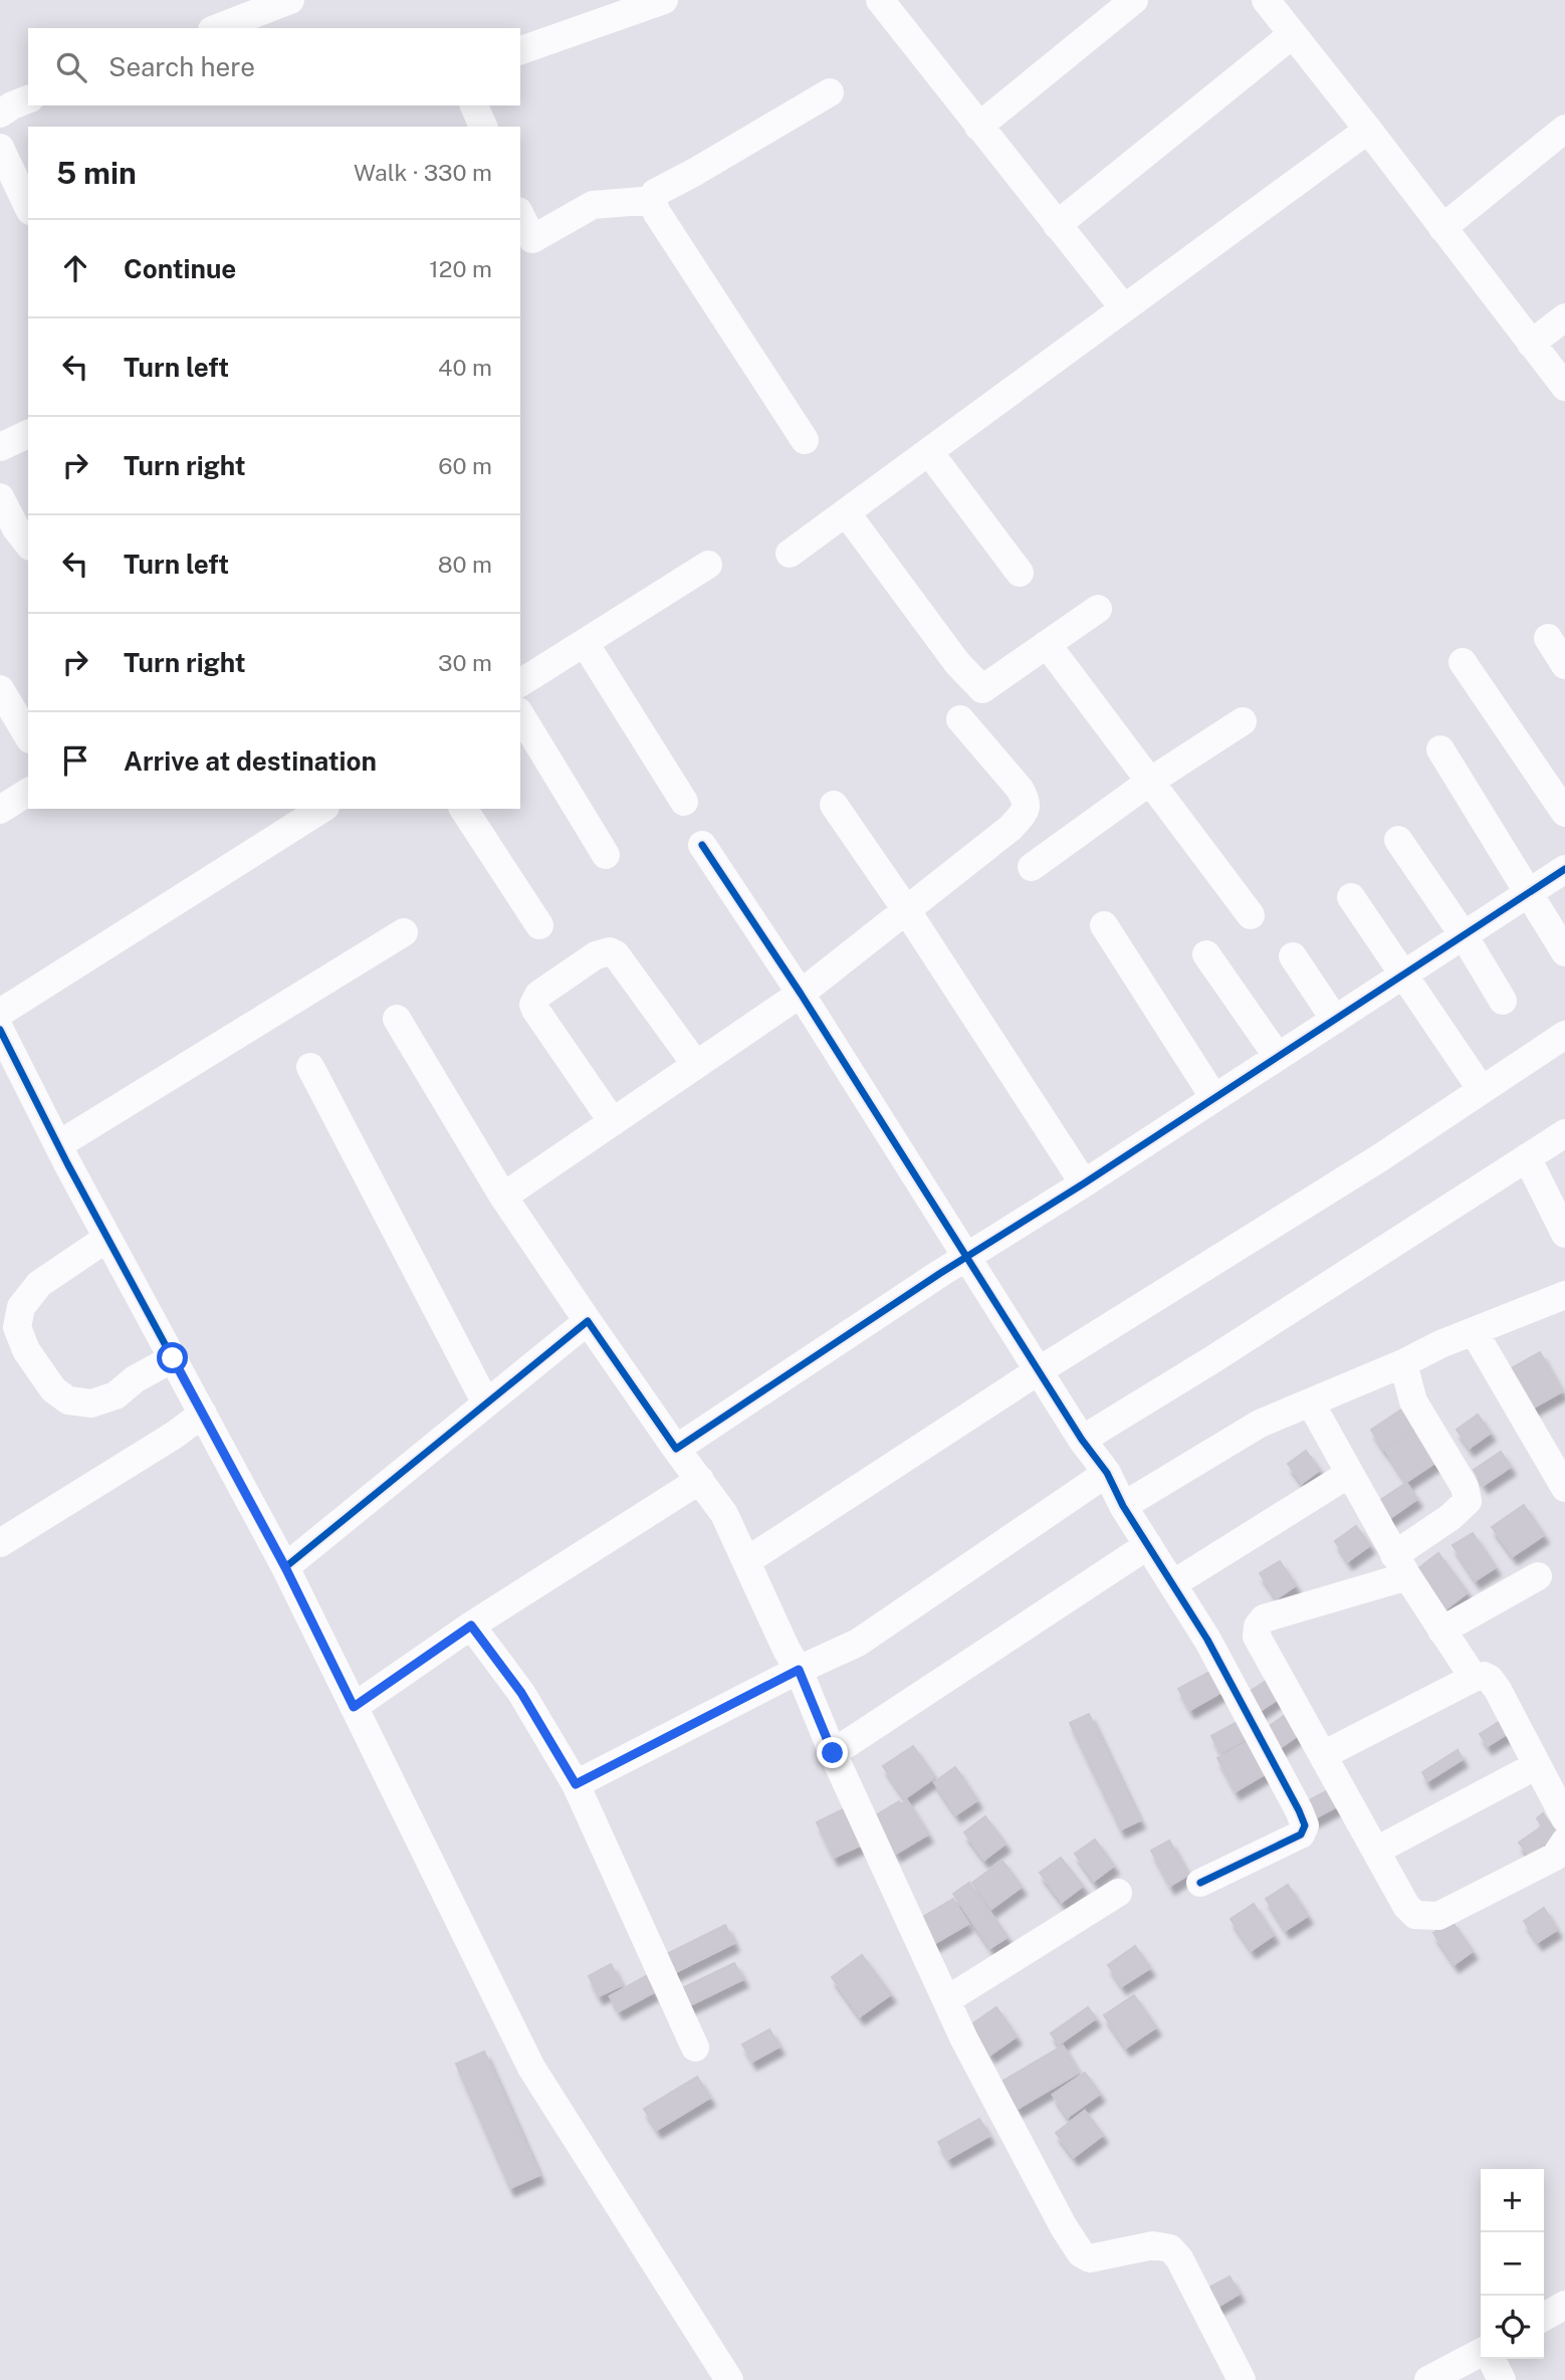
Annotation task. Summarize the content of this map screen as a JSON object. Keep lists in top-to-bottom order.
{
  "page": {
    "search": "Search here",
    "heading": ["5 min", "Walk · 330 m"],
    "list": [
      ["Continue", "120 m"],
      ["Turn left", "40 m"],
      ["Turn right", "60 m"],
      ["Turn left", "80 m"],
      ["Turn right", "30 m"],
      "Arrive at destination"
    ],
    "map_buttons": ["+", "−"]
  }
}
